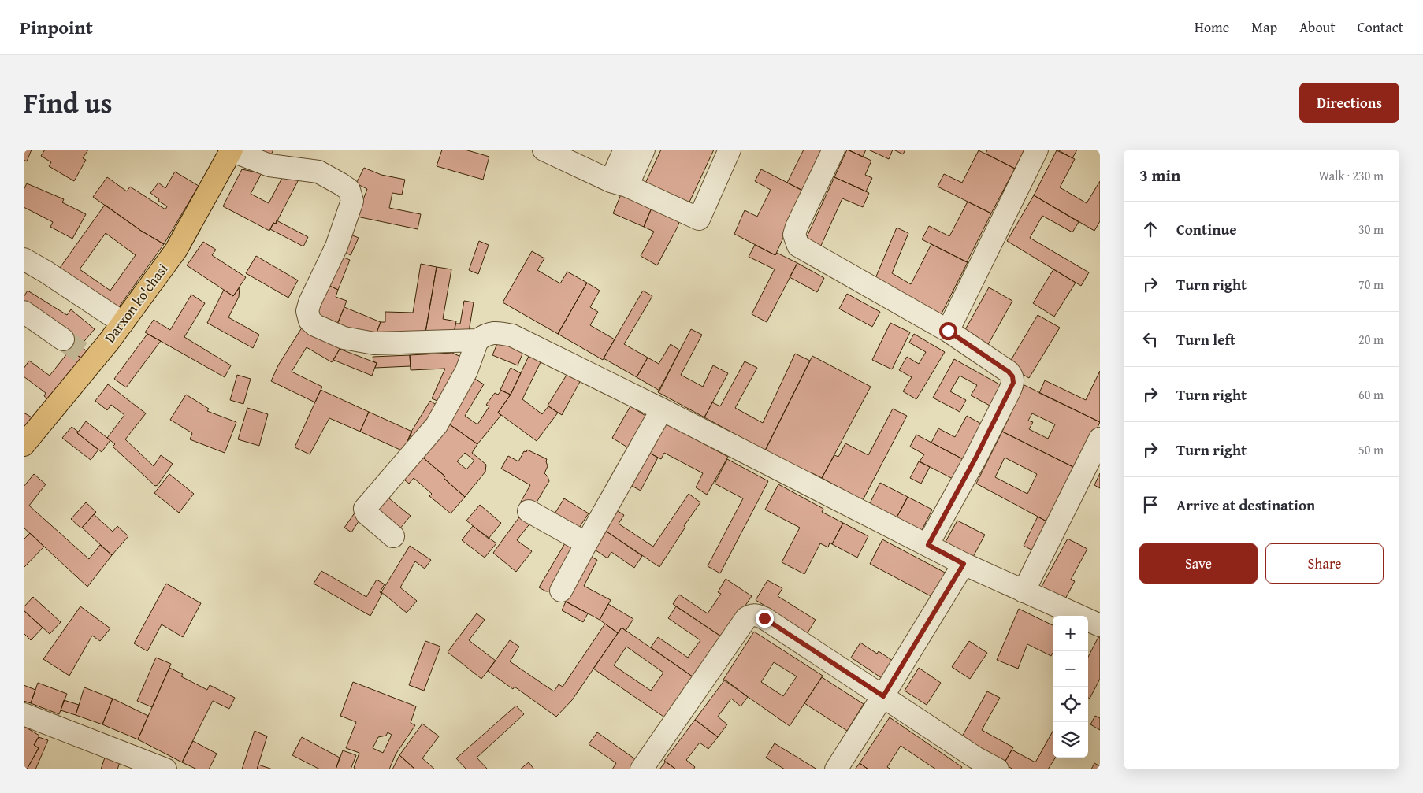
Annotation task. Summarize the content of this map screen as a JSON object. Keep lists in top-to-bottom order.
{
  "streets": {
    "main road": ["Darxon ko'chasi"]
  },
  "page": {
    "header": "Pinpoint",
    "nav": [
      "Home",
      "Map",
      "About",
      "Contact"
    ],
    "title": "Find us",
    "buttons": [
      "Directions",
      ["Save", "Share"]
    ],
    "heading": ["3 min", "Walk · 230 m"],
    "list": [
      ["Continue", "30 m"],
      ["Turn right", "70 m"],
      ["Turn left", "20 m"],
      ["Turn right", "60 m"],
      ["Turn right", "50 m"],
      "Arrive at destination"
    ],
    "map_buttons": ["+", "−"]
  }
}
